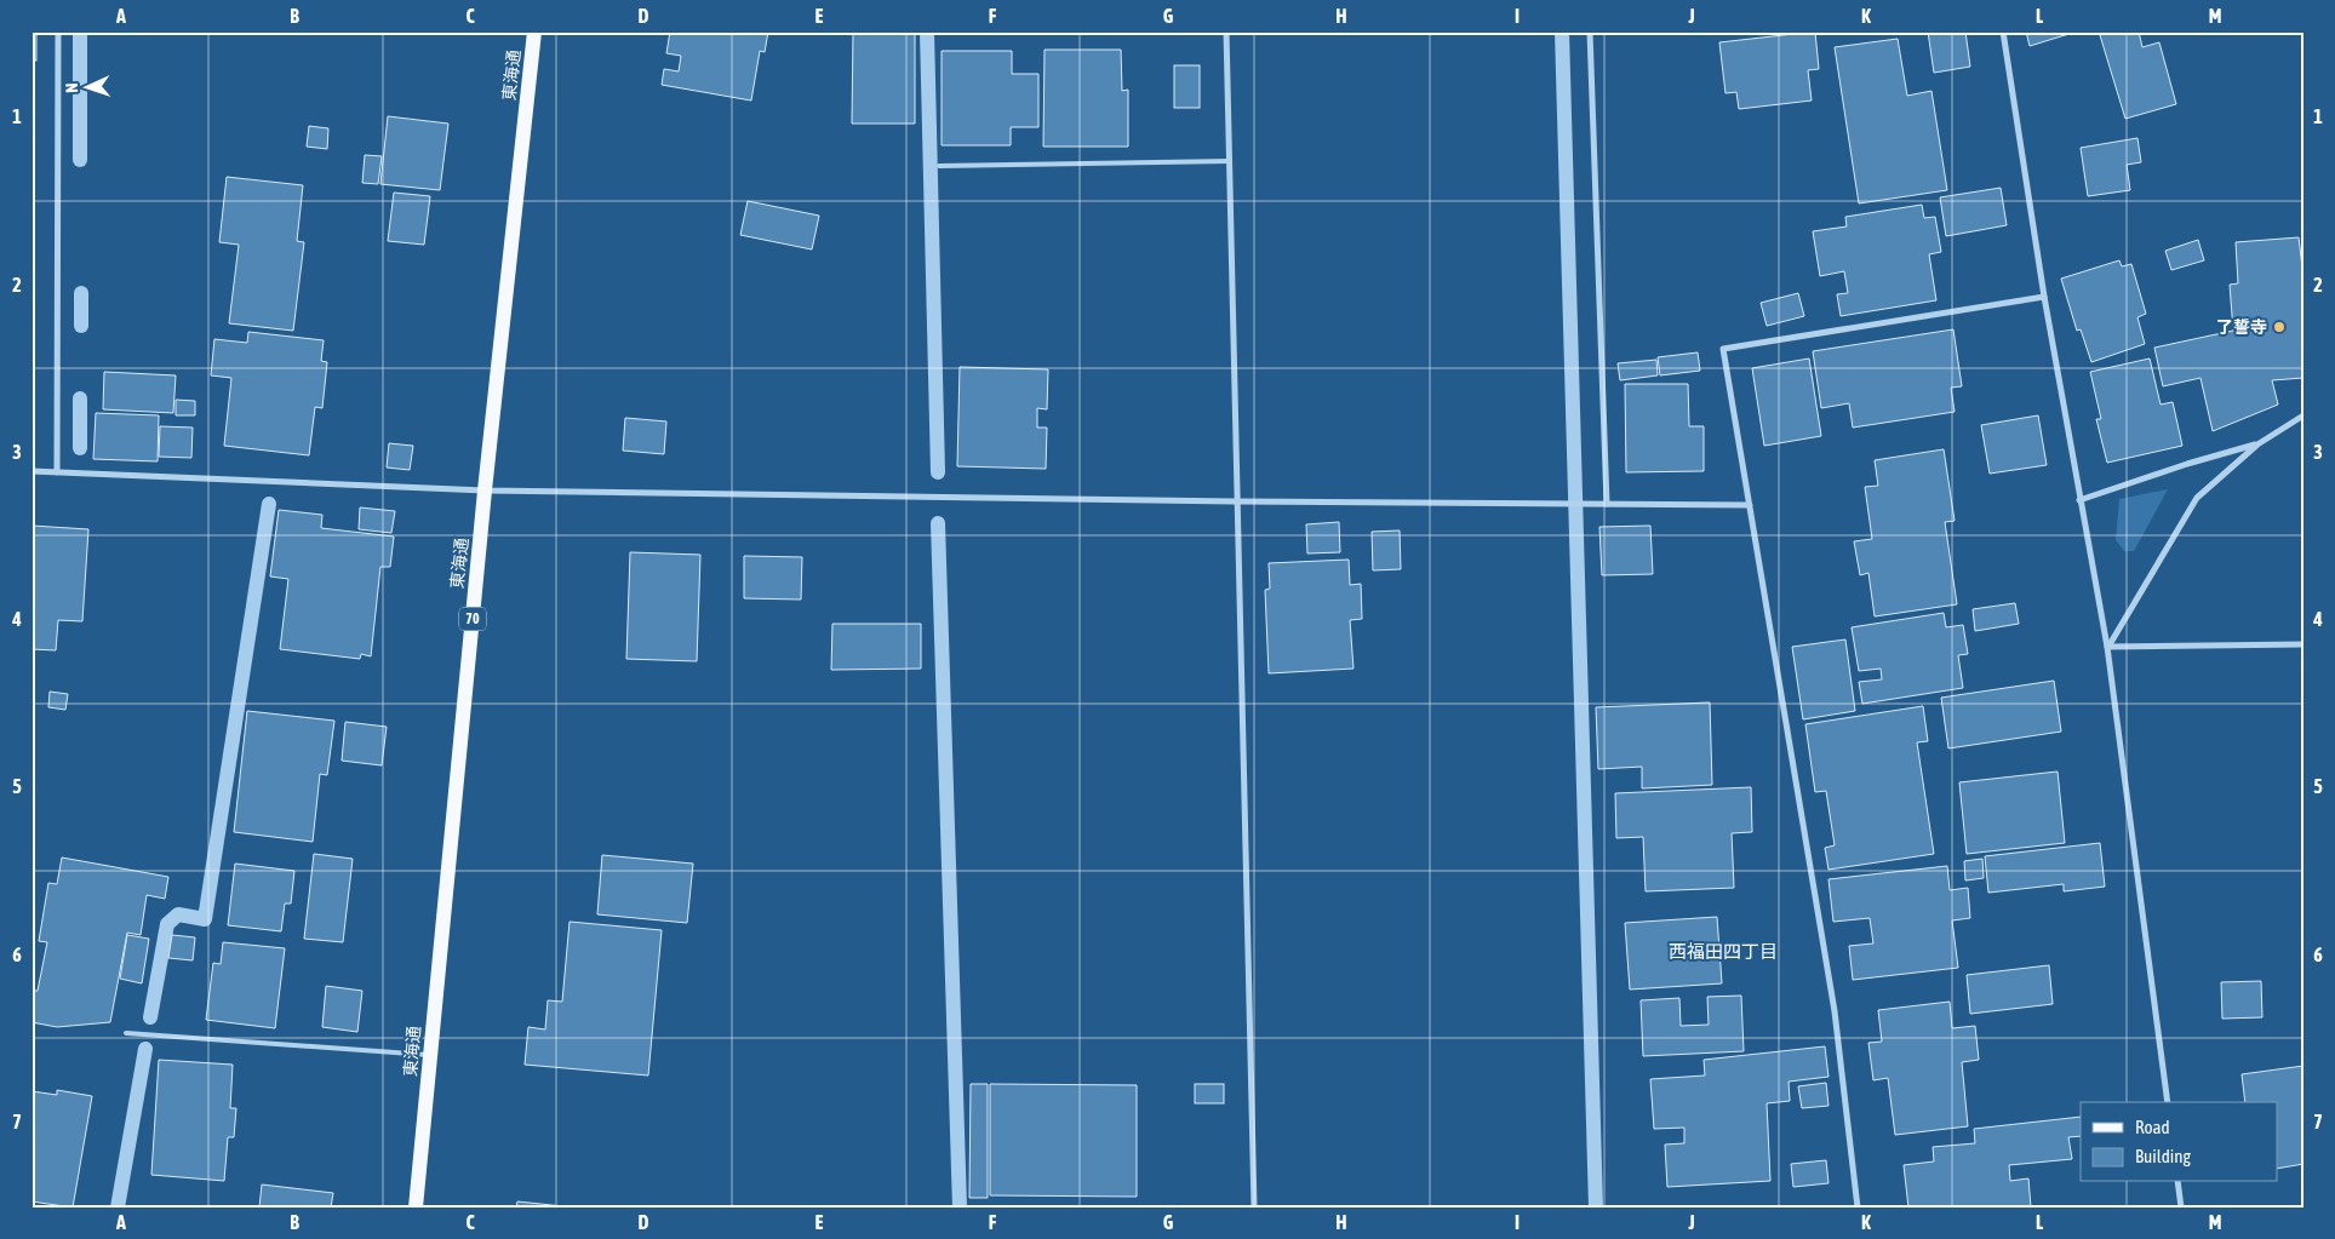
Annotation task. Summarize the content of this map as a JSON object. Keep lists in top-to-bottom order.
{
  "streets": {
    "main road": ["東海通", "70"]
  },
  "districts": ["西福田四丁目"],
  "places": ["了誓寺"],
  "legend": ["Road", "Building"],
  "north": "left",
  "grid": {
    "columns": [
      "A",
      "B",
      "C",
      "D",
      "E",
      "F",
      "G",
      "H",
      "I",
      "J",
      "K",
      "L",
      "M"
    ],
    "rows": [
      "1",
      "2",
      "3",
      "4",
      "5",
      "6",
      "7"
    ]
  }
}
